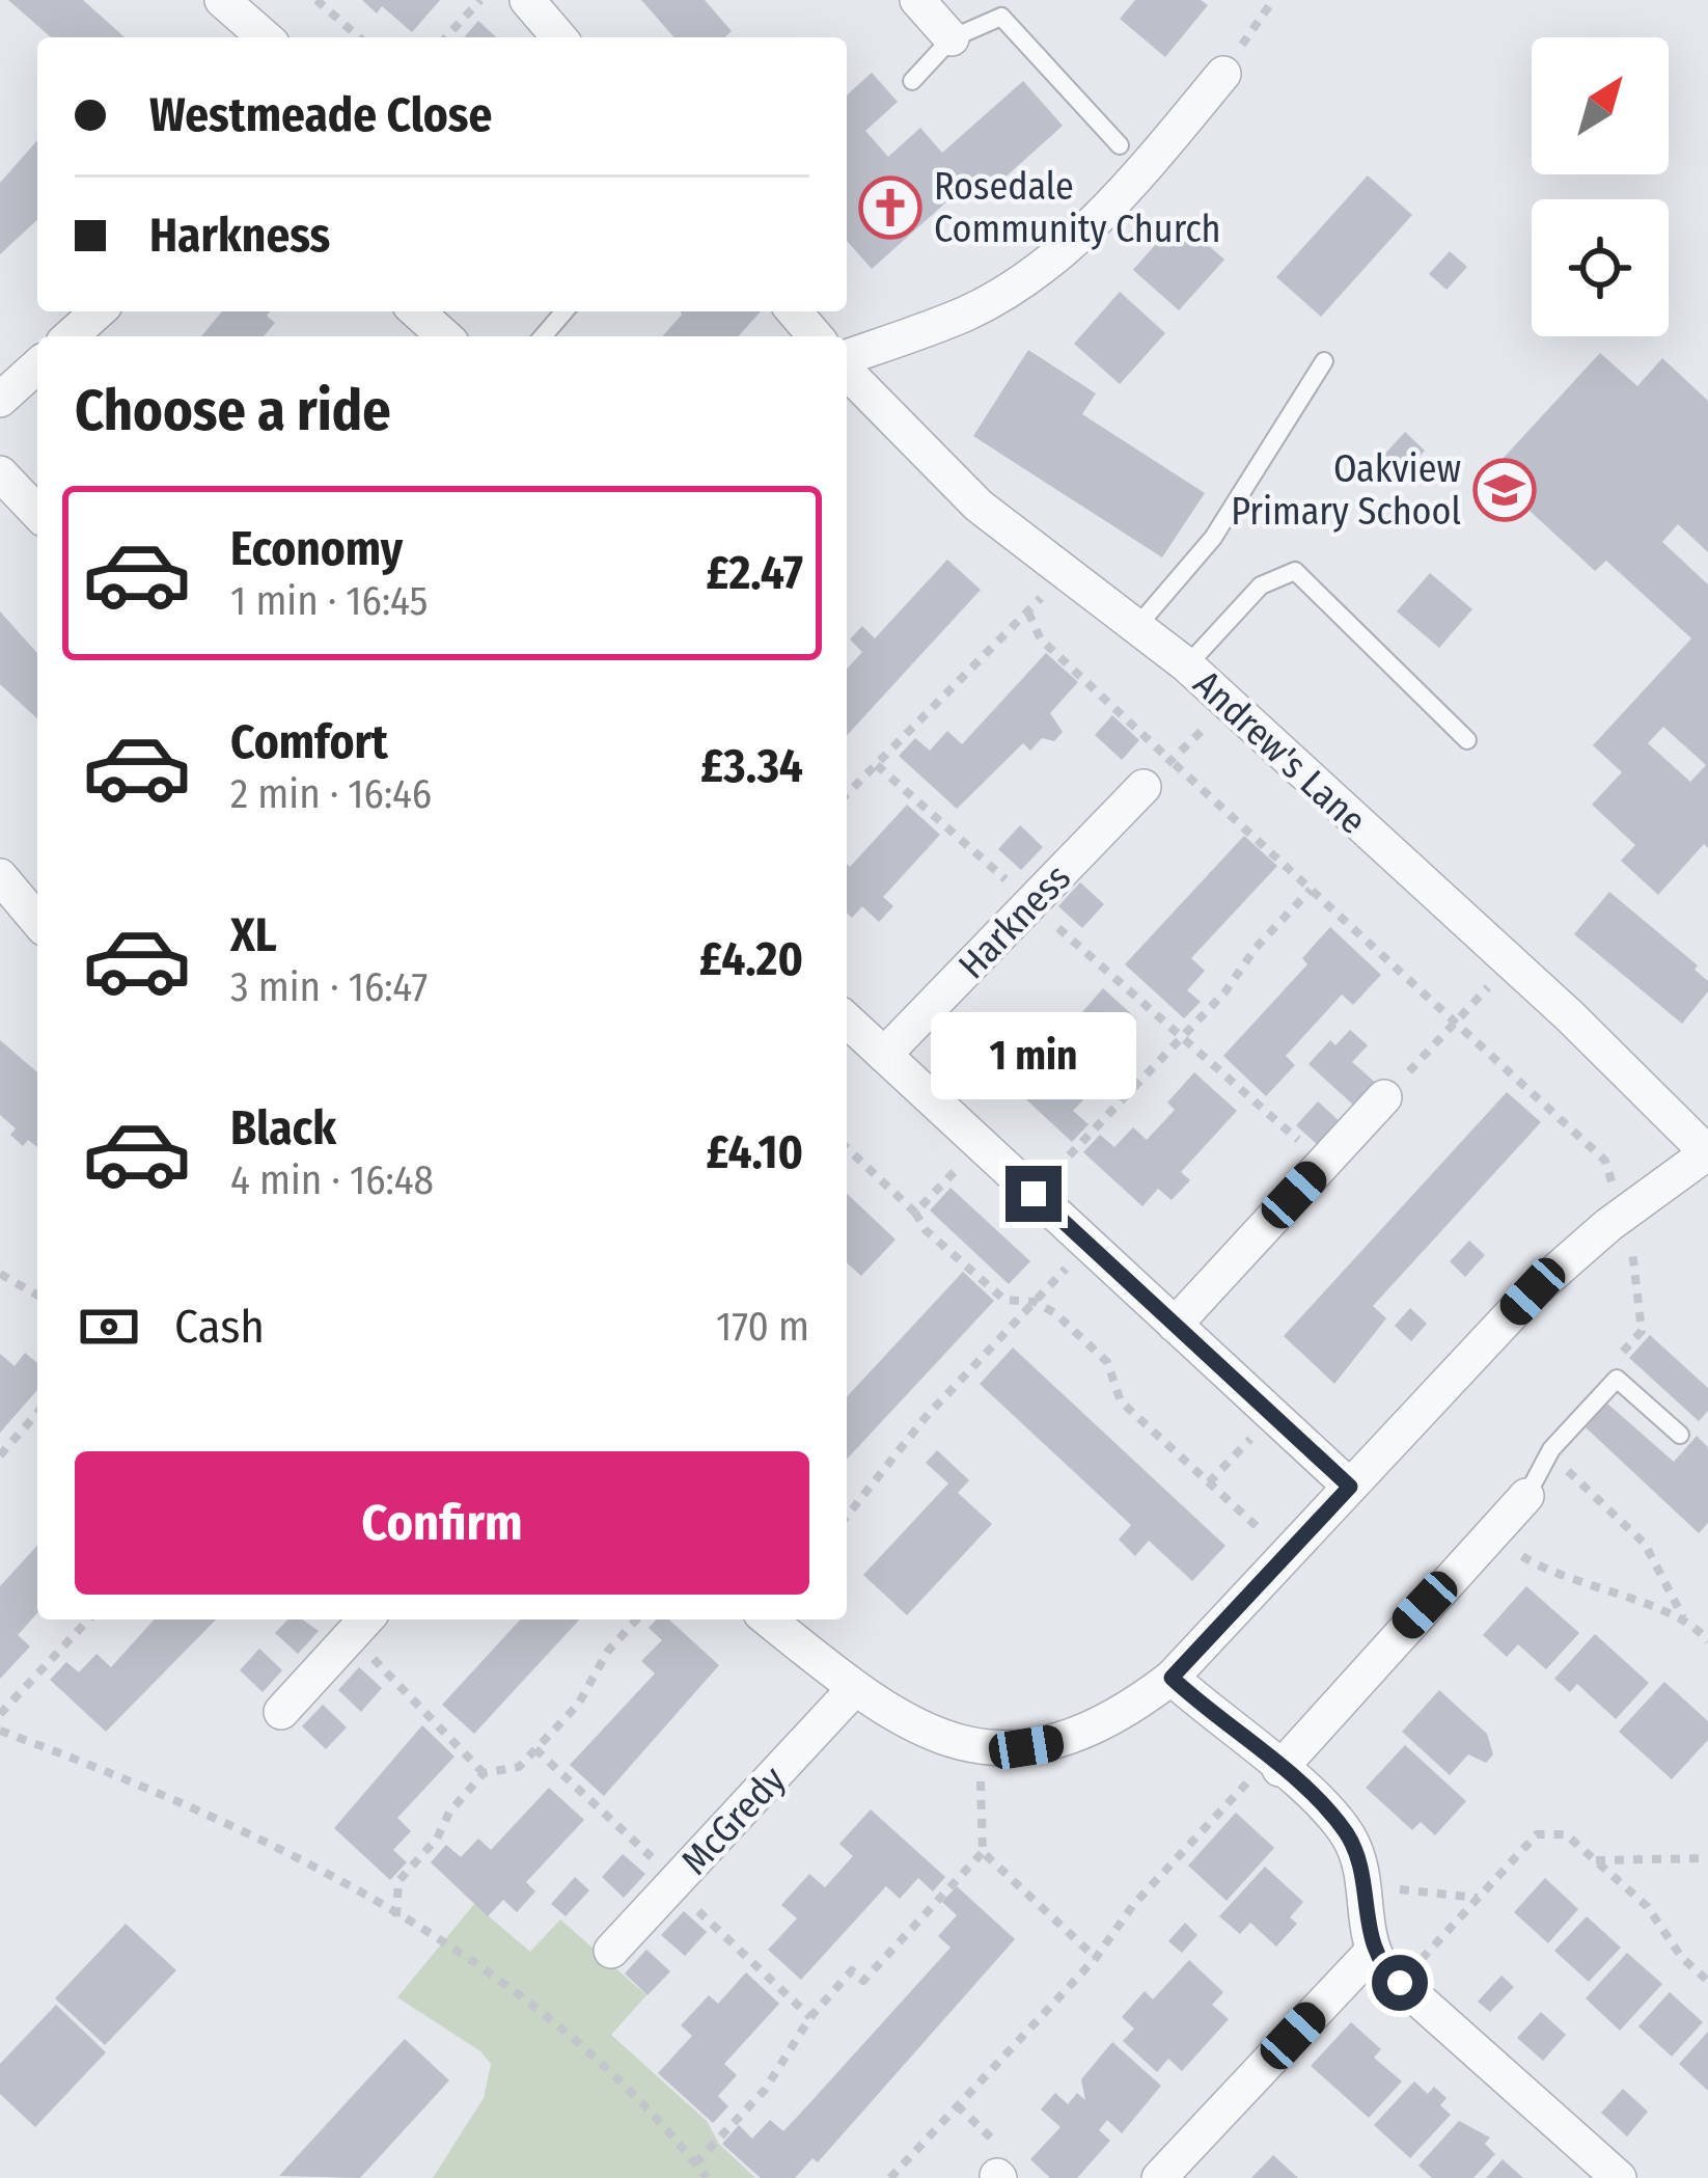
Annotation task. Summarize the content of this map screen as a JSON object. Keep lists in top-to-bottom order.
{
  "streets": {
    "street": ["Andrew's Lane", "Harkness", "McGredy"]
  },
  "places": {
    "church": ["Rosedale Community Church"],
    "school or university": ["Oakview Primary School"]
  },
  "north": "top right",
  "page": {
    "banner": ["Westmeade Close", "Harkness"],
    "heading": "Choose a ride",
    "list": [
      {
        "name": "Economy",
        "note": "1 min · 16:45",
        "value": "£2.47"
      },
      {
        "name": "Comfort",
        "note": "2 min · 16:46",
        "value": "£3.34"
      },
      {
        "name": "XL",
        "note": "3 min · 16:47",
        "value": "£4.20"
      },
      {
        "name": "Black",
        "note": "4 min · 16:48",
        "value": "£4.10"
      }
    ],
    "bubble": "1 min",
    "pay": ["Cash", "170 m"],
    "buttons": "Confirm"
  }
}
